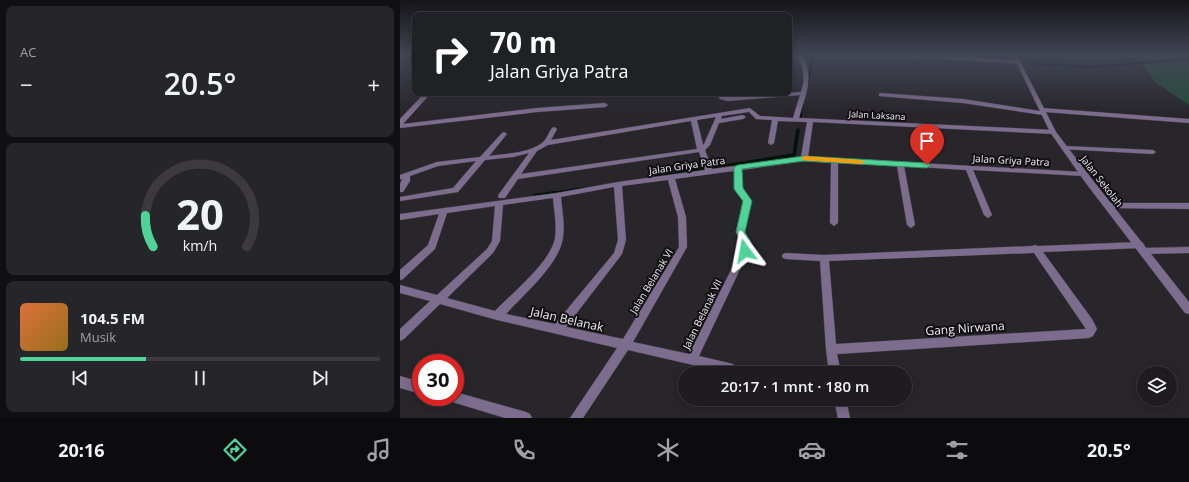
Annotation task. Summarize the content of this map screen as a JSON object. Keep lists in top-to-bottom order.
{
  "streets": {
    "street": [
      "Jalan Laksana",
      "Jalan Griya Patra",
      "Jalan Sekolah",
      "Jalan Belanak VI",
      "Jalan Belanak VII",
      "Jalan Belanak",
      "Gang Nirwana"
    ]
  },
  "crossings": [
    ["Jalan Laksana", "Jalan Sekolah"],
    ["Jalan Griya Patra", "Jalan Sekolah"],
    ["Jalan Griya Patra", "Jalan Belanak VI"],
    ["Jalan Griya Patra", "Jalan Belanak VII"],
    ["Jalan Belanak VI", "Jalan Belanak"],
    ["Jalan Belanak VII", "Jalan Belanak"]
  ],
  "page": {
    "tile": "AC",
    "turn": ["70 m", "Jalan Griya Patra"],
    "heat": ["−", "20.5°", "+"],
    "song": ["104.5 FM", "Musik"],
    "limit": "30",
    "trip": "20:17 · 1 mnt · 180 m",
    "tabs": ["20:16", "20.5°"],
    "gauge": ["20", "km/h"]
  }
}
